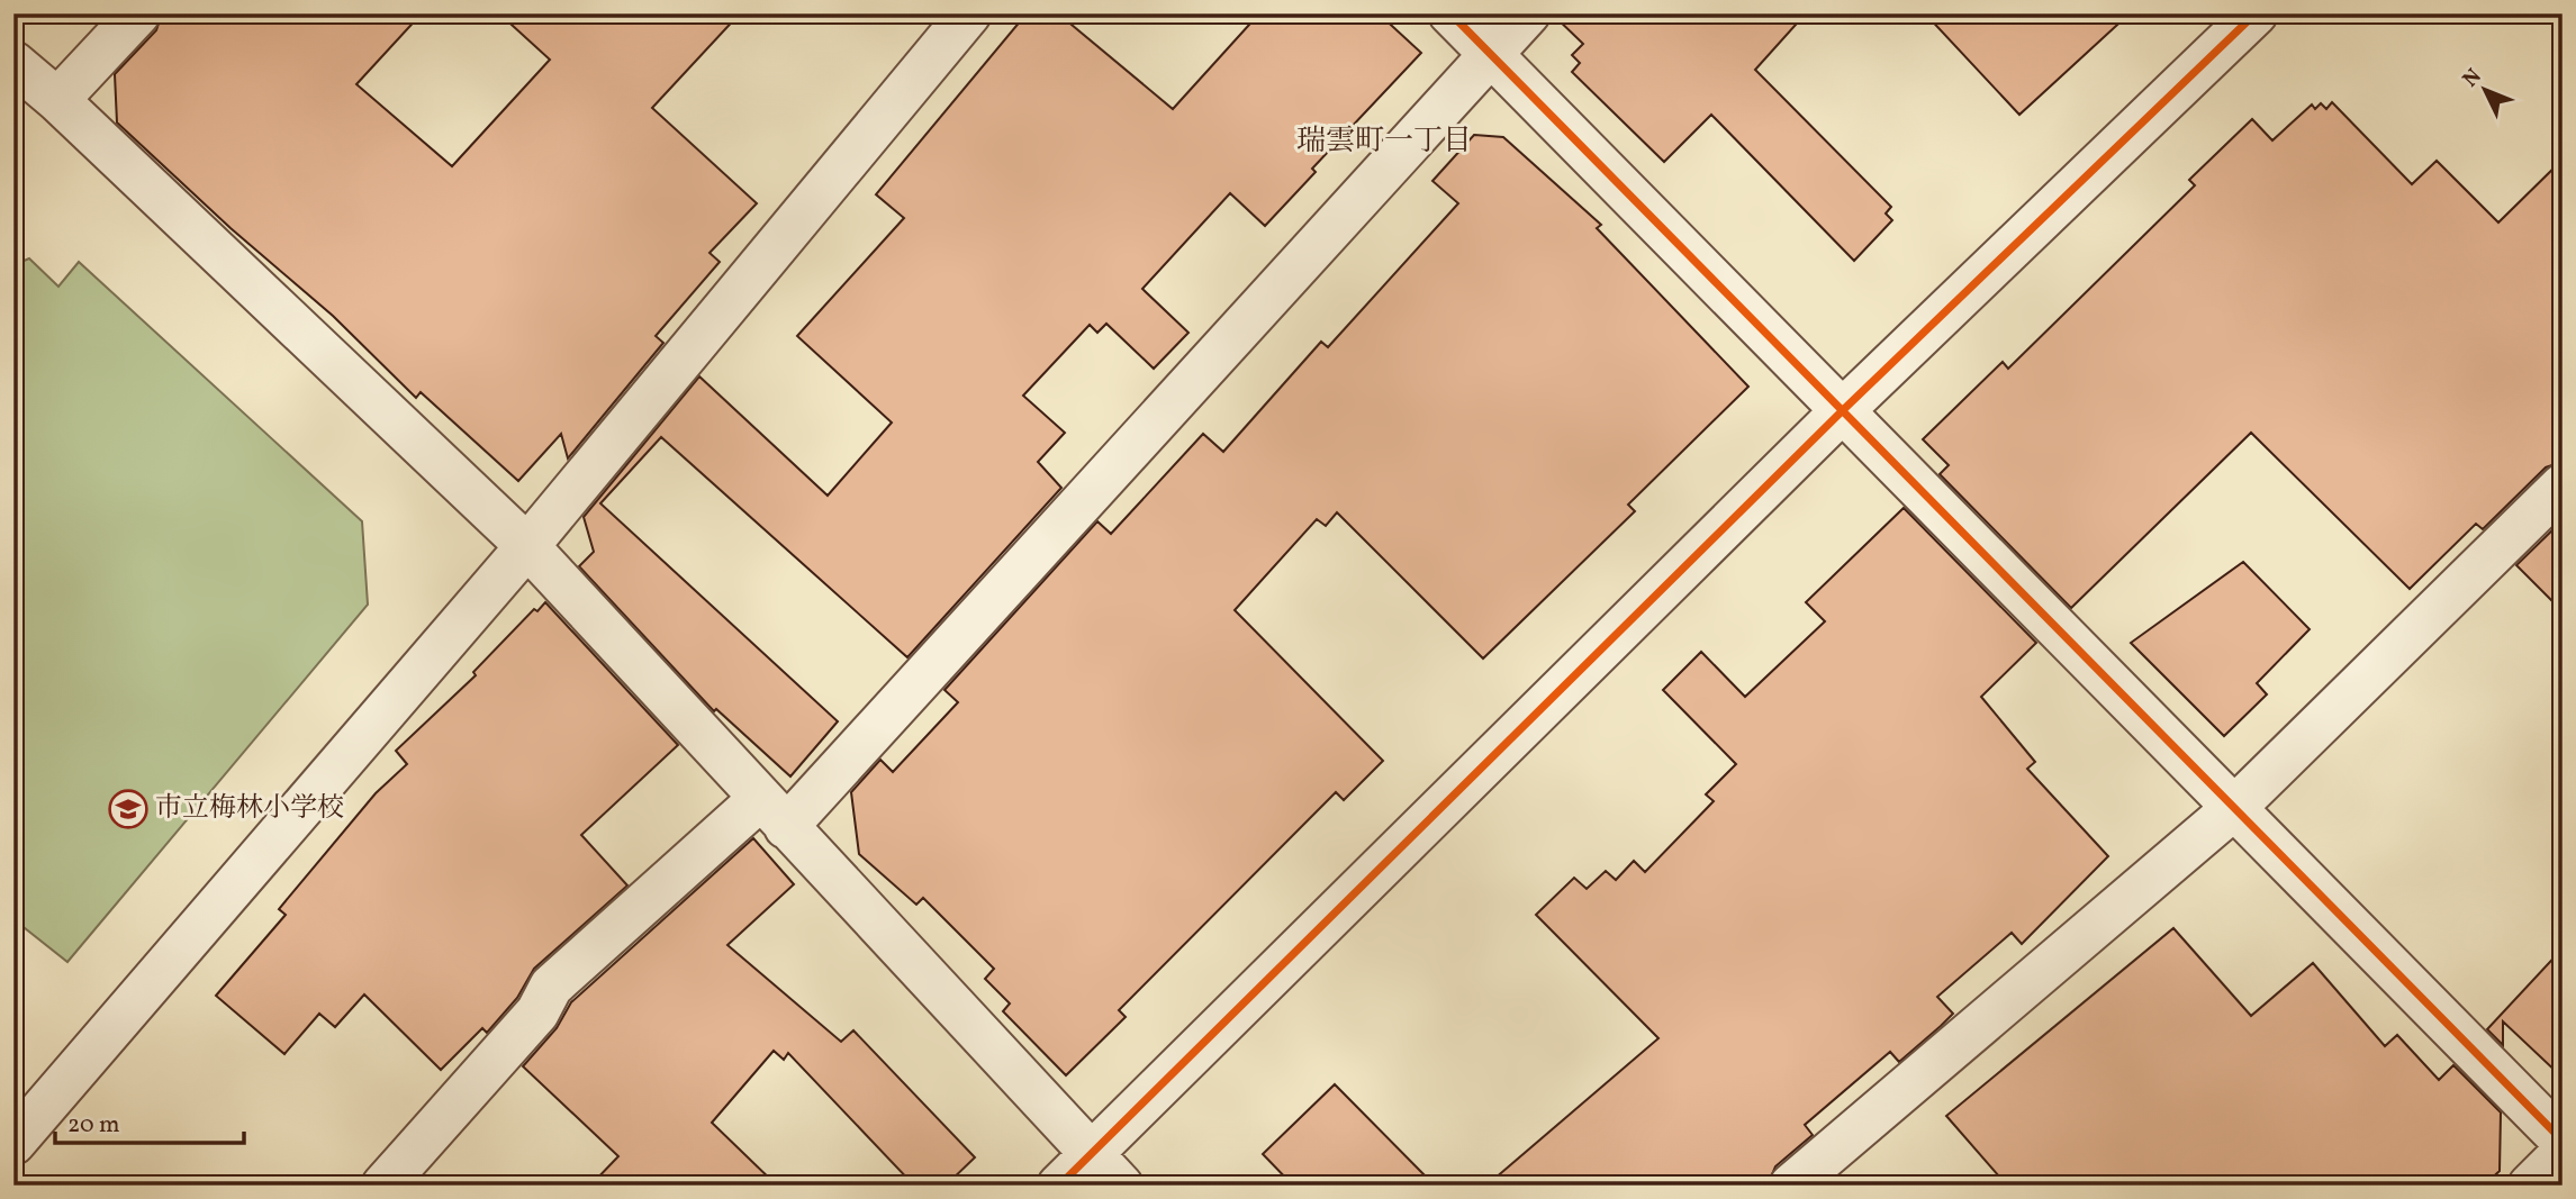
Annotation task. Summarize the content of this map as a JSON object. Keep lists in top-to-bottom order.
{
  "districts": ["瑞雲町一丁目"],
  "places": {
    "school or university": ["市立梅林小学校"]
  },
  "scale_bar": "20 m",
  "north": "top left"
}
